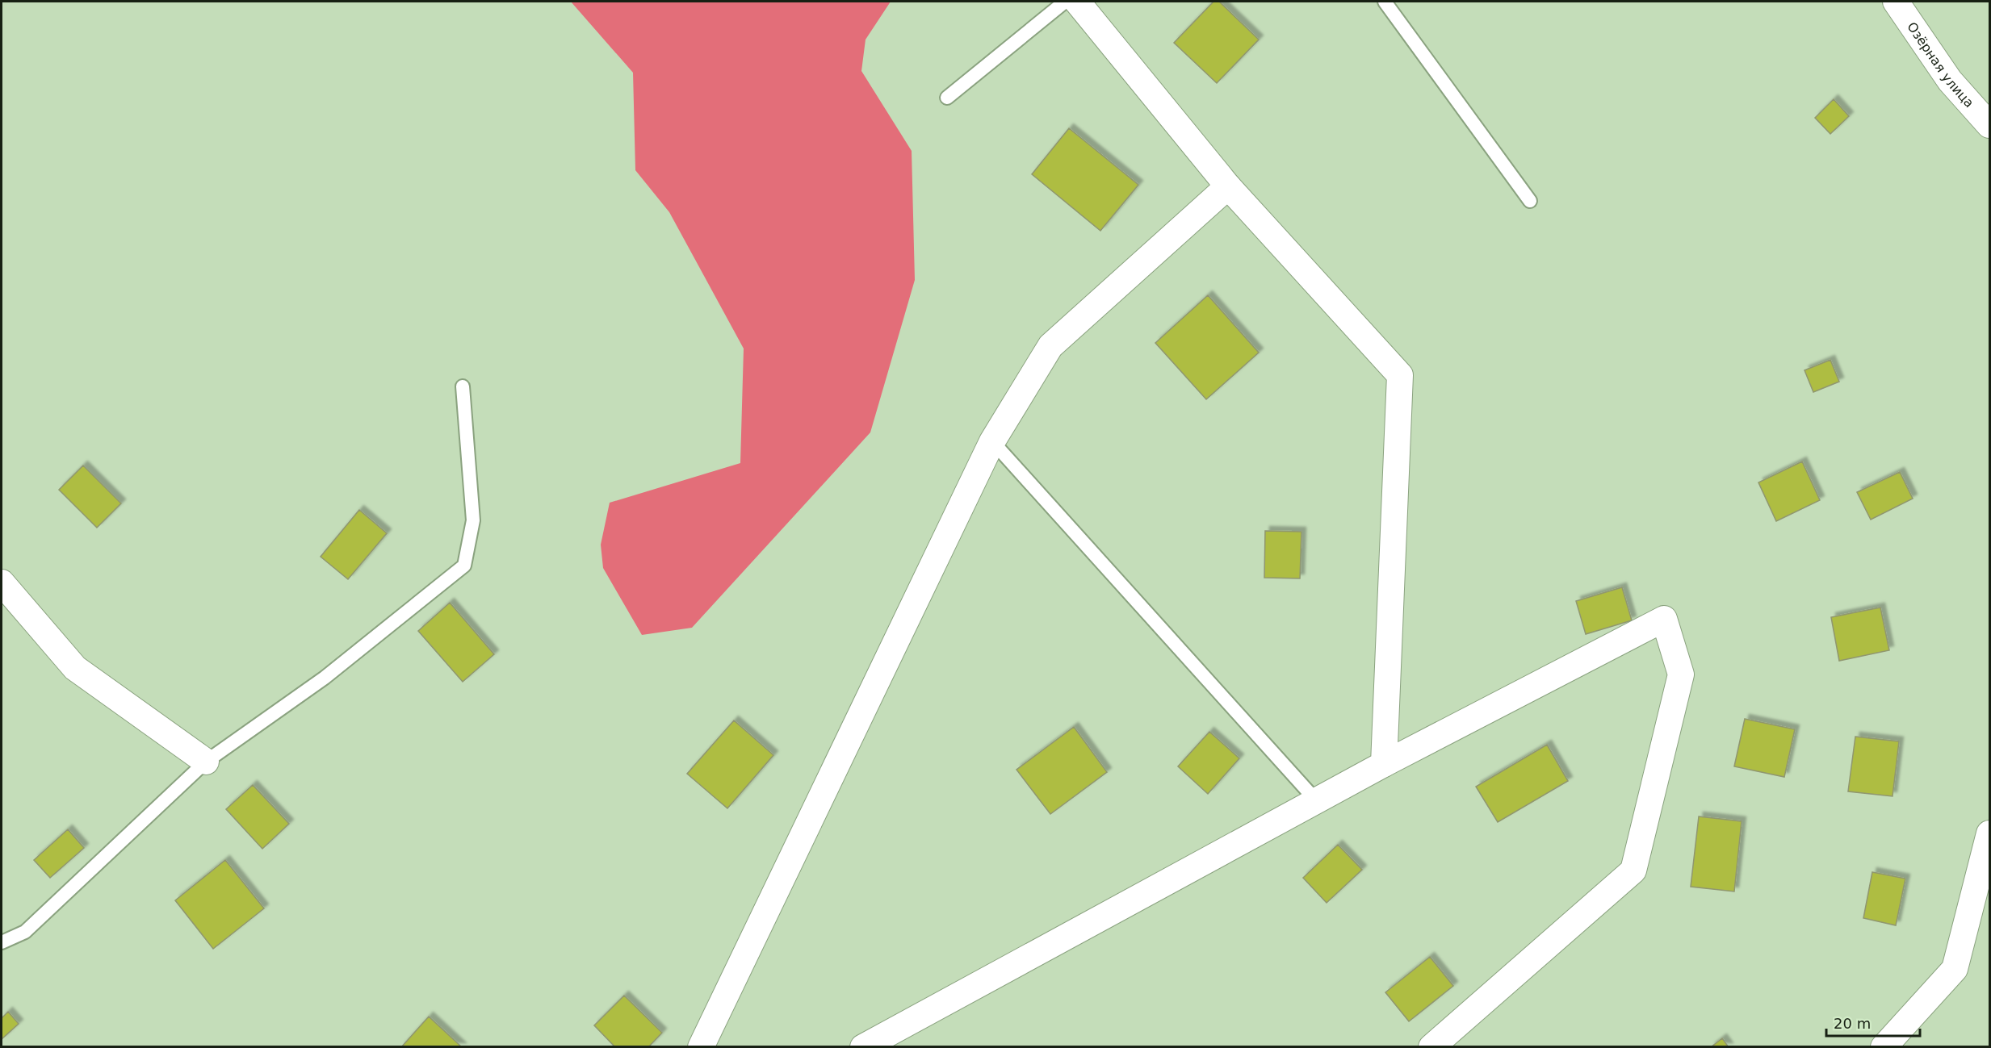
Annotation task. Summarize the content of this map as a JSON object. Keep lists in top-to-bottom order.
{
  "streets": {
    "street": ["Озёрная улица"]
  },
  "scale_bar": "20 m"
}
